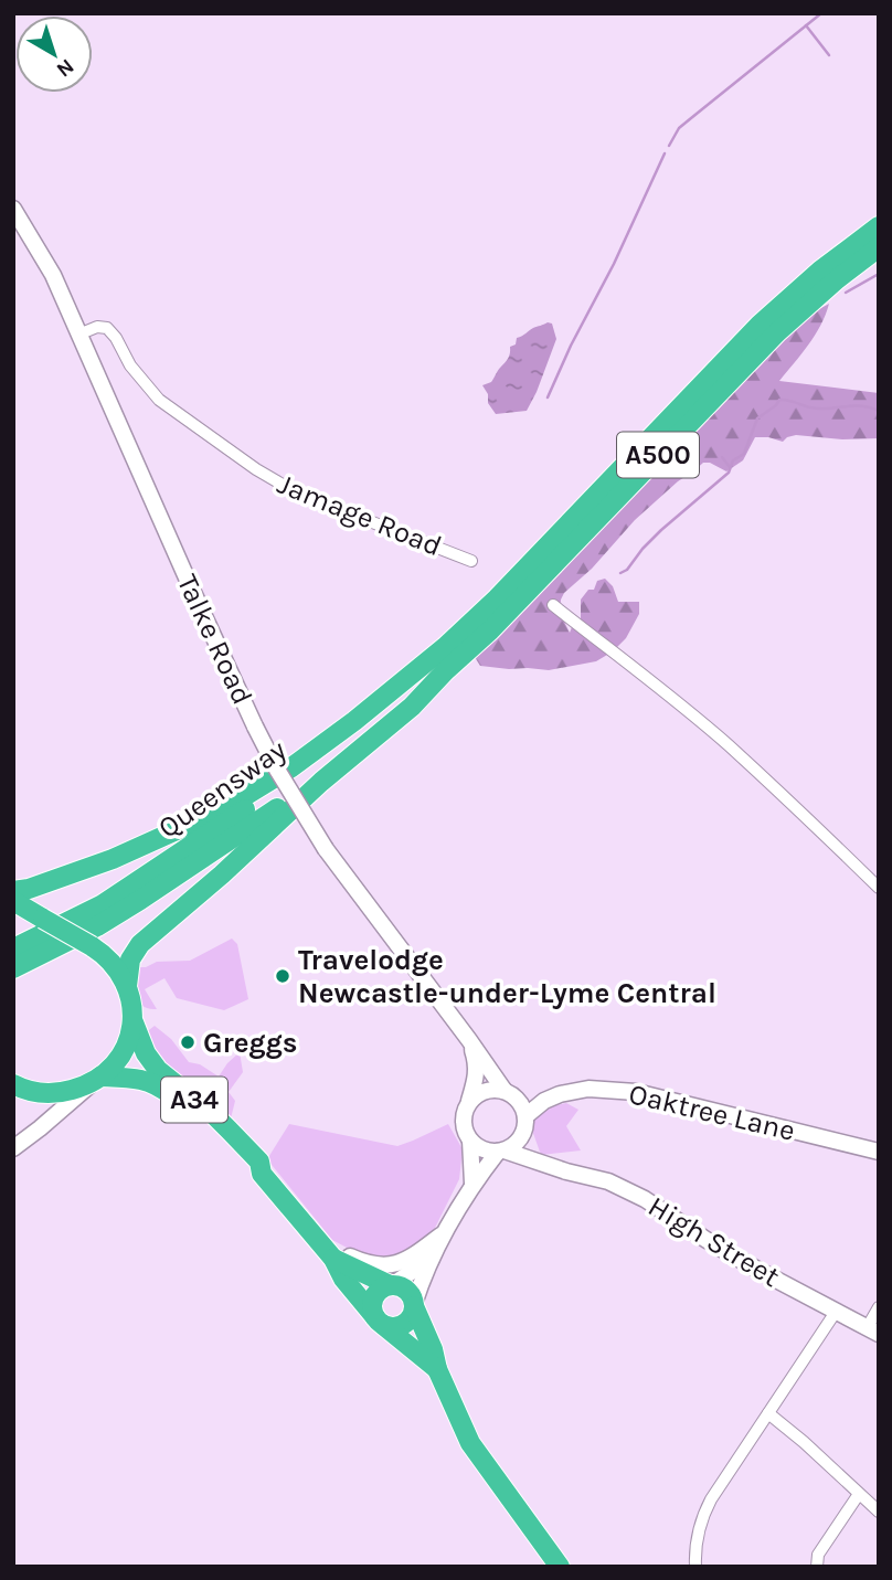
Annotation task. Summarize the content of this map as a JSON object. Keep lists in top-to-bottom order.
{
  "streets": {
    "highway": ["A500", "Queensway", "A34"],
    "street": [
      "Jamage Road",
      "Talke Road",
      "Oaktree Lane",
      "High Street"
    ]
  },
  "crossings": [
    ["A500", "Queensway"],
    ["Jamage Road", "Talke Road"],
    ["Talke Road", "Oaktree Lane"],
    ["Talke Road", "High Street"],
    ["Oaktree Lane", "High Street"]
  ],
  "places": ["Travelodge Newcastle-under-Lyme Central", "Greggs"],
  "north": "bottom right"
}
